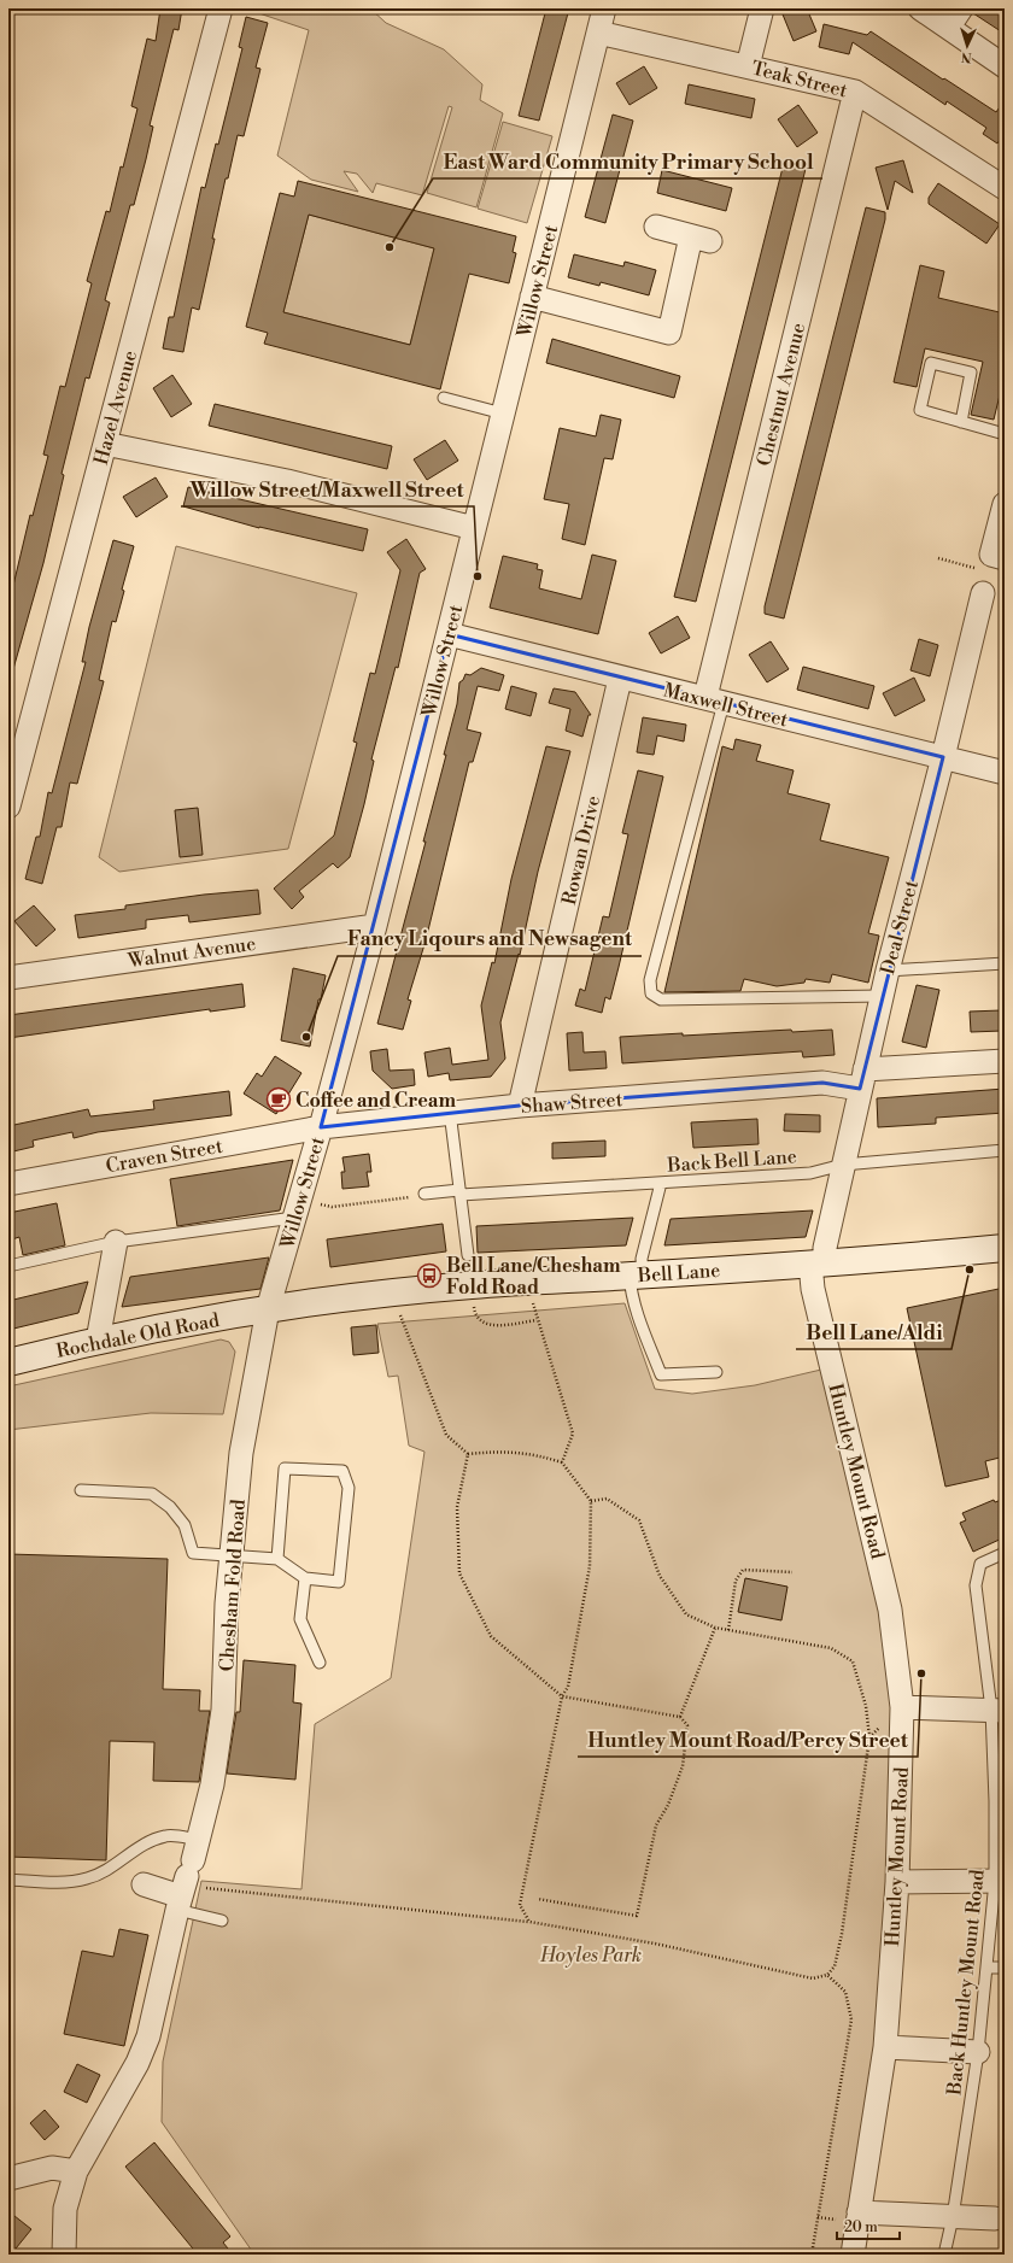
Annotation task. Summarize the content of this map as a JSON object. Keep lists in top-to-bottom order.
{
  "streets": {
    "main road": ["Bell Lane", "Rochdale Old Road"],
    "street": [
      "Teak Street",
      "Willow Street",
      "Chestnut Avenue",
      "Hazel Avenue",
      "Maxwell Street",
      "Rowan Drive",
      "Deal Street",
      "Walnut Avenue",
      "Shaw Street",
      "Craven Street",
      "Huntley Mount Road",
      "Chesham Fold Road"
    ],
    "lane": ["Back Bell Lane", "Back Huntley Mount Road"]
  },
  "crossings": [
    ["Teak Street", "Willow Street"],
    ["Teak Street", "Chestnut Avenue"],
    ["Willow Street", "Maxwell Street"],
    ["Willow Street", "Walnut Avenue"],
    ["Willow Street", "Shaw Street"],
    ["Willow Street", "Craven Street"],
    ["Willow Street", "Bell Lane"],
    ["Willow Street", "Rochdale Old Road"],
    ["Willow Street", "Chesham Fold Road"],
    ["Chestnut Avenue", "Maxwell Street"],
    ["Maxwell Street", "Rowan Drive"],
    ["Maxwell Street", "Deal Street"],
    ["Rowan Drive", "Shaw Street"],
    ["Deal Street", "Shaw Street"],
    ["Deal Street", "Back Bell Lane"],
    ["Deal Street", "Bell Lane"],
    ["Deal Street", "Huntley Mount Road"],
    ["Shaw Street", "Craven Street"],
    ["Bell Lane", "Rochdale Old Road"],
    ["Bell Lane", "Huntley Mount Road"],
    ["Bell Lane", "Chesham Fold Road"],
    ["Rochdale Old Road", "Chesham Fold Road"]
  ],
  "parks": ["Hoyles Park"],
  "places": {
    "other": [
      "East Ward Community Primary School",
      "Willow Street/Maxwell Street",
      "Fancy Liqours and Newsagent",
      "Bell Lane/Aldi",
      "Huntley Mount Road/Percy Street"
    ],
    "cafe": ["Coffee and Cream"],
    "bus stop": ["Bell Lane/Chesham Fold Road"]
  },
  "scale_bar": "20 m",
  "north": "bottom"
}
